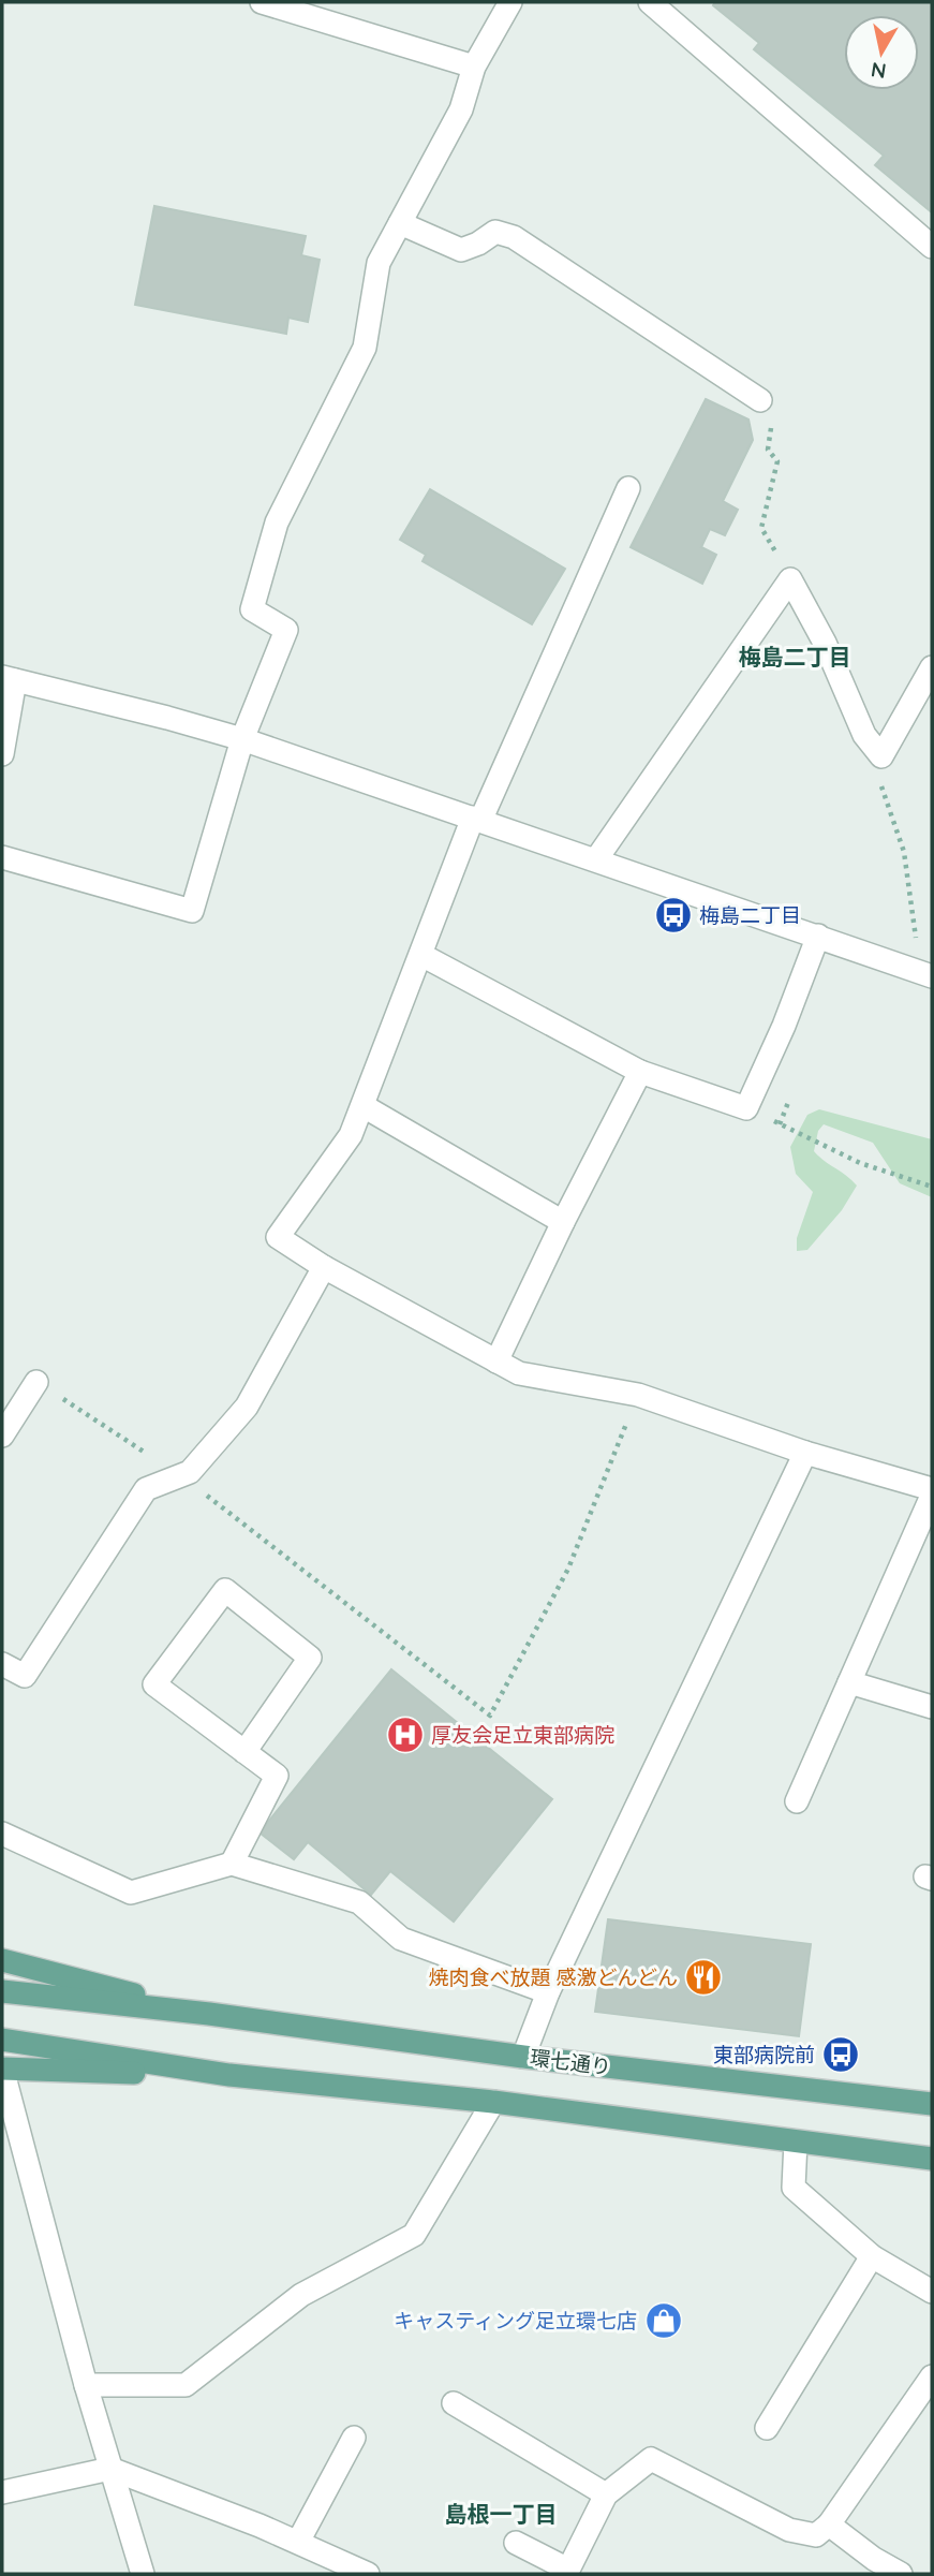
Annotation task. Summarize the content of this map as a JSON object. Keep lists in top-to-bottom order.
{
  "streets": {
    "main road": ["環七通り"]
  },
  "districts": ["梅島二丁目", "島根一丁目"],
  "places": {
    "bus stop": ["梅島二丁目", "東部病院前"],
    "hospital": ["厚友会足立東部病院"],
    "restaurant": ["焼肉食べ放題 感激どんどん"],
    "shop": ["キャスティング足立環七店"]
  },
  "north": "bottom"
}
